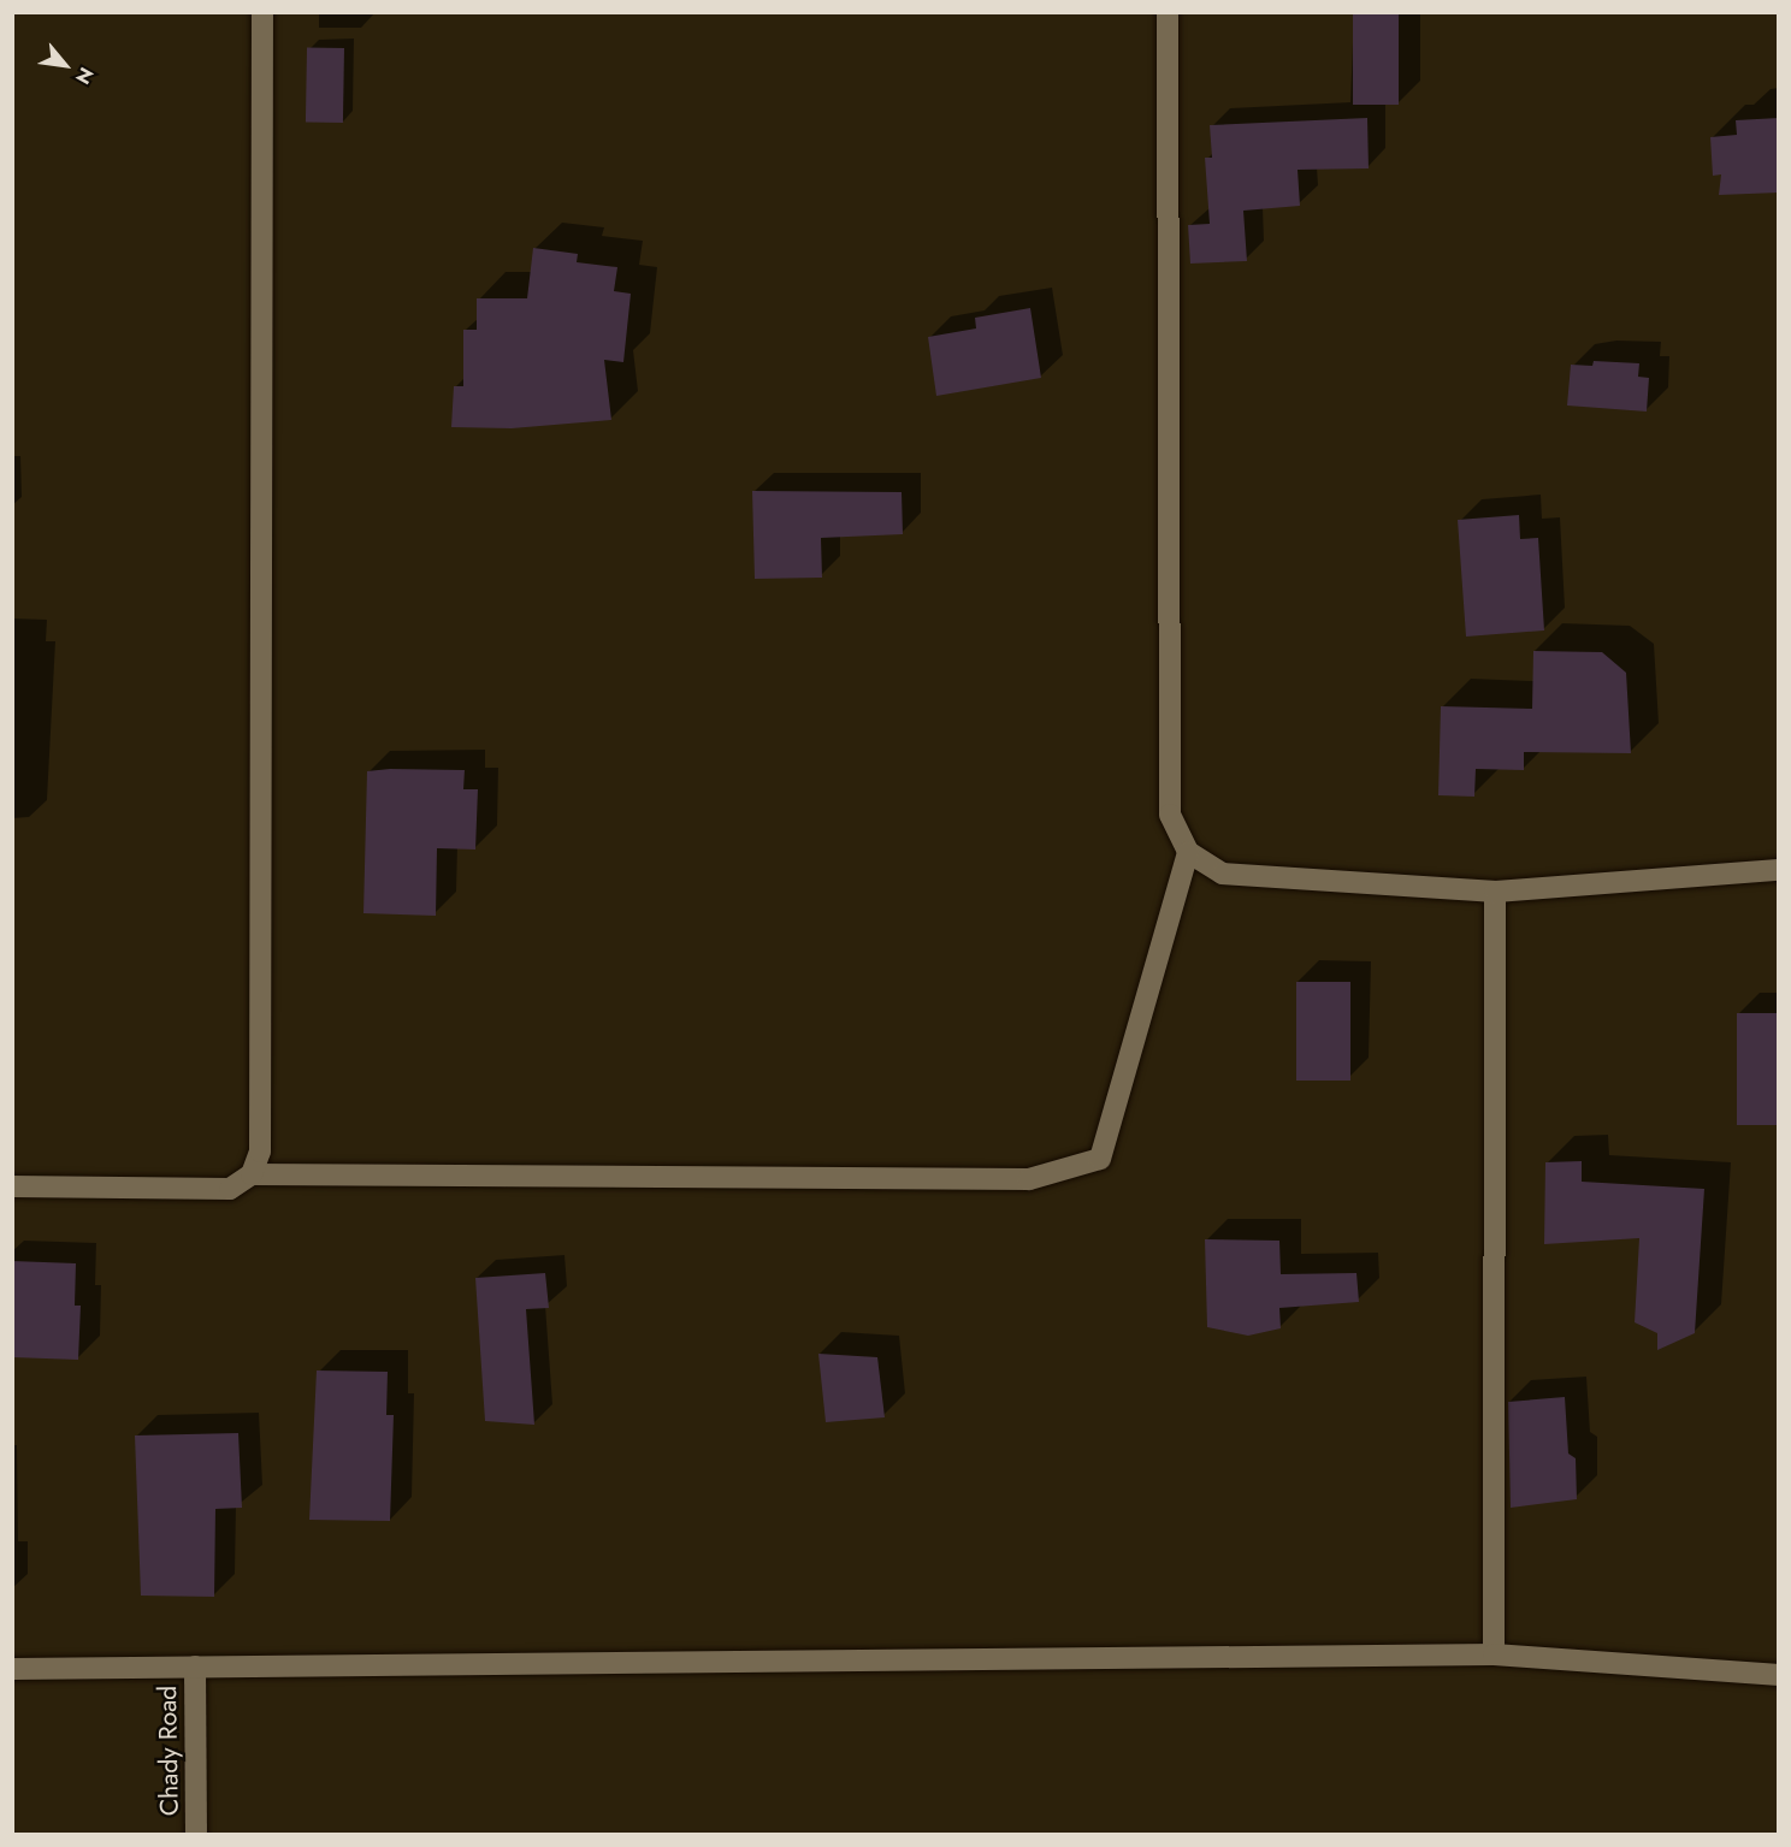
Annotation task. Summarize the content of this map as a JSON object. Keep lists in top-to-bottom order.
{
  "streets": {
    "street": ["Chady Road"]
  },
  "north": "bottom right"
}
